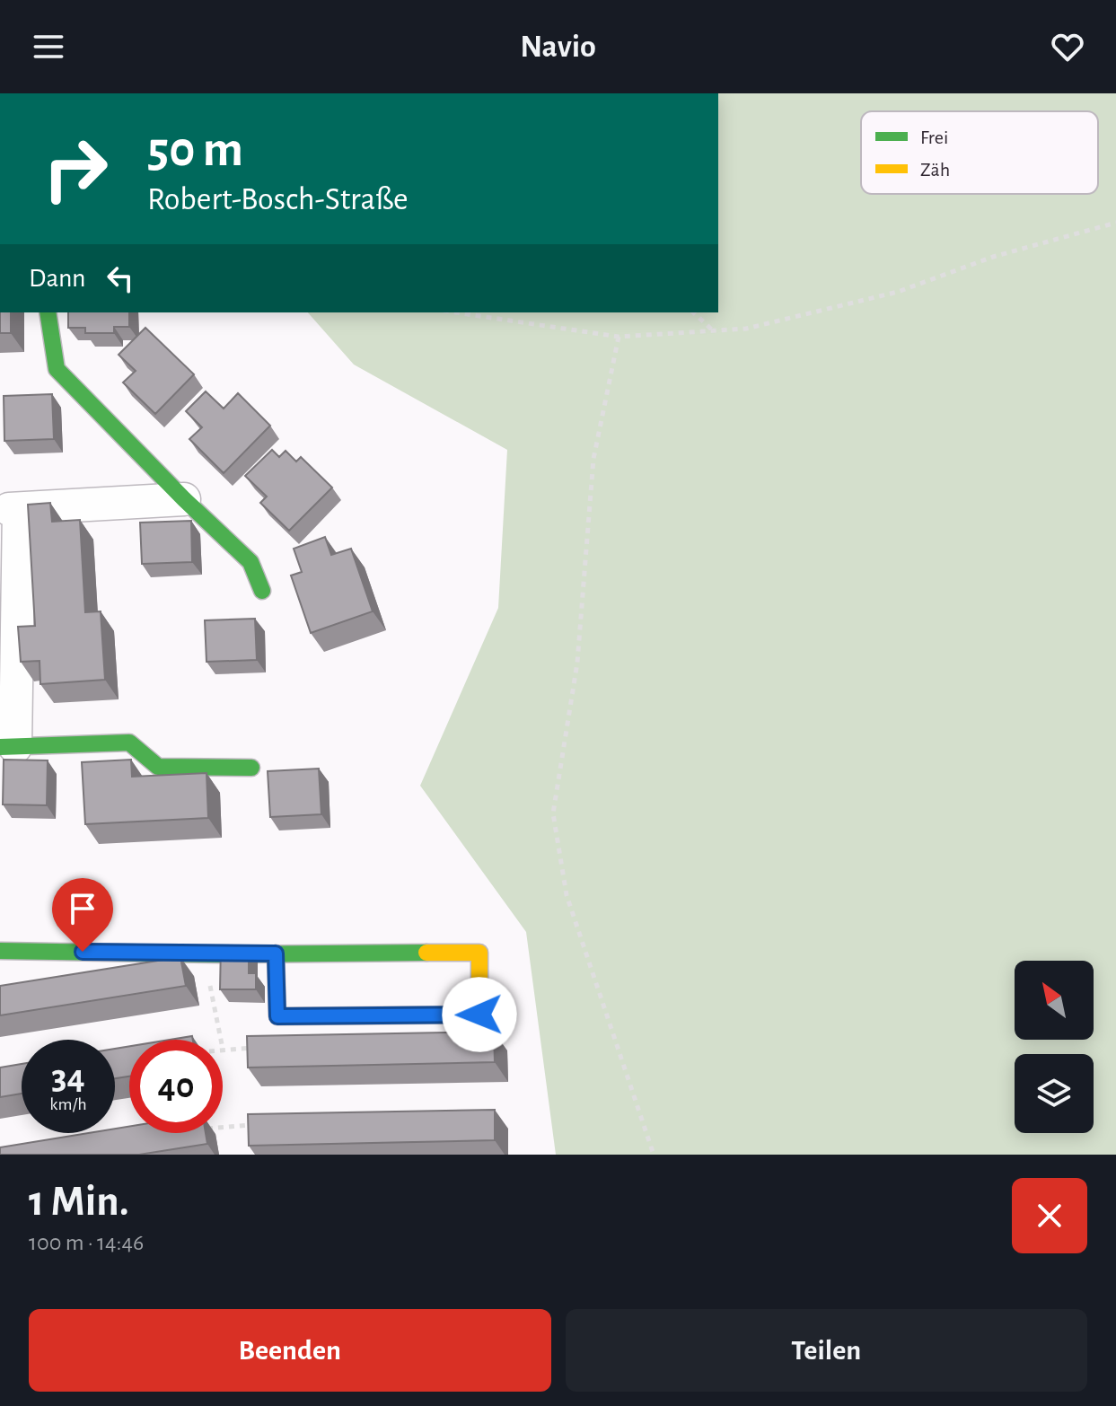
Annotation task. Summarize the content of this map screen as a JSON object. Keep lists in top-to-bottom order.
{
  "legend": ["Frei", "Zäh"],
  "north": "top left",
  "page": {
    "header": "Navio",
    "turn": ["50 m", "Robert-Bosch-Straße"],
    "then": "Dann",
    "speed": "34 km/h",
    "limit": "40",
    "heading": ["1 Min.", "100 m · 14:46"],
    "buttons": ["Beenden", "Teilen"]
  }
}
